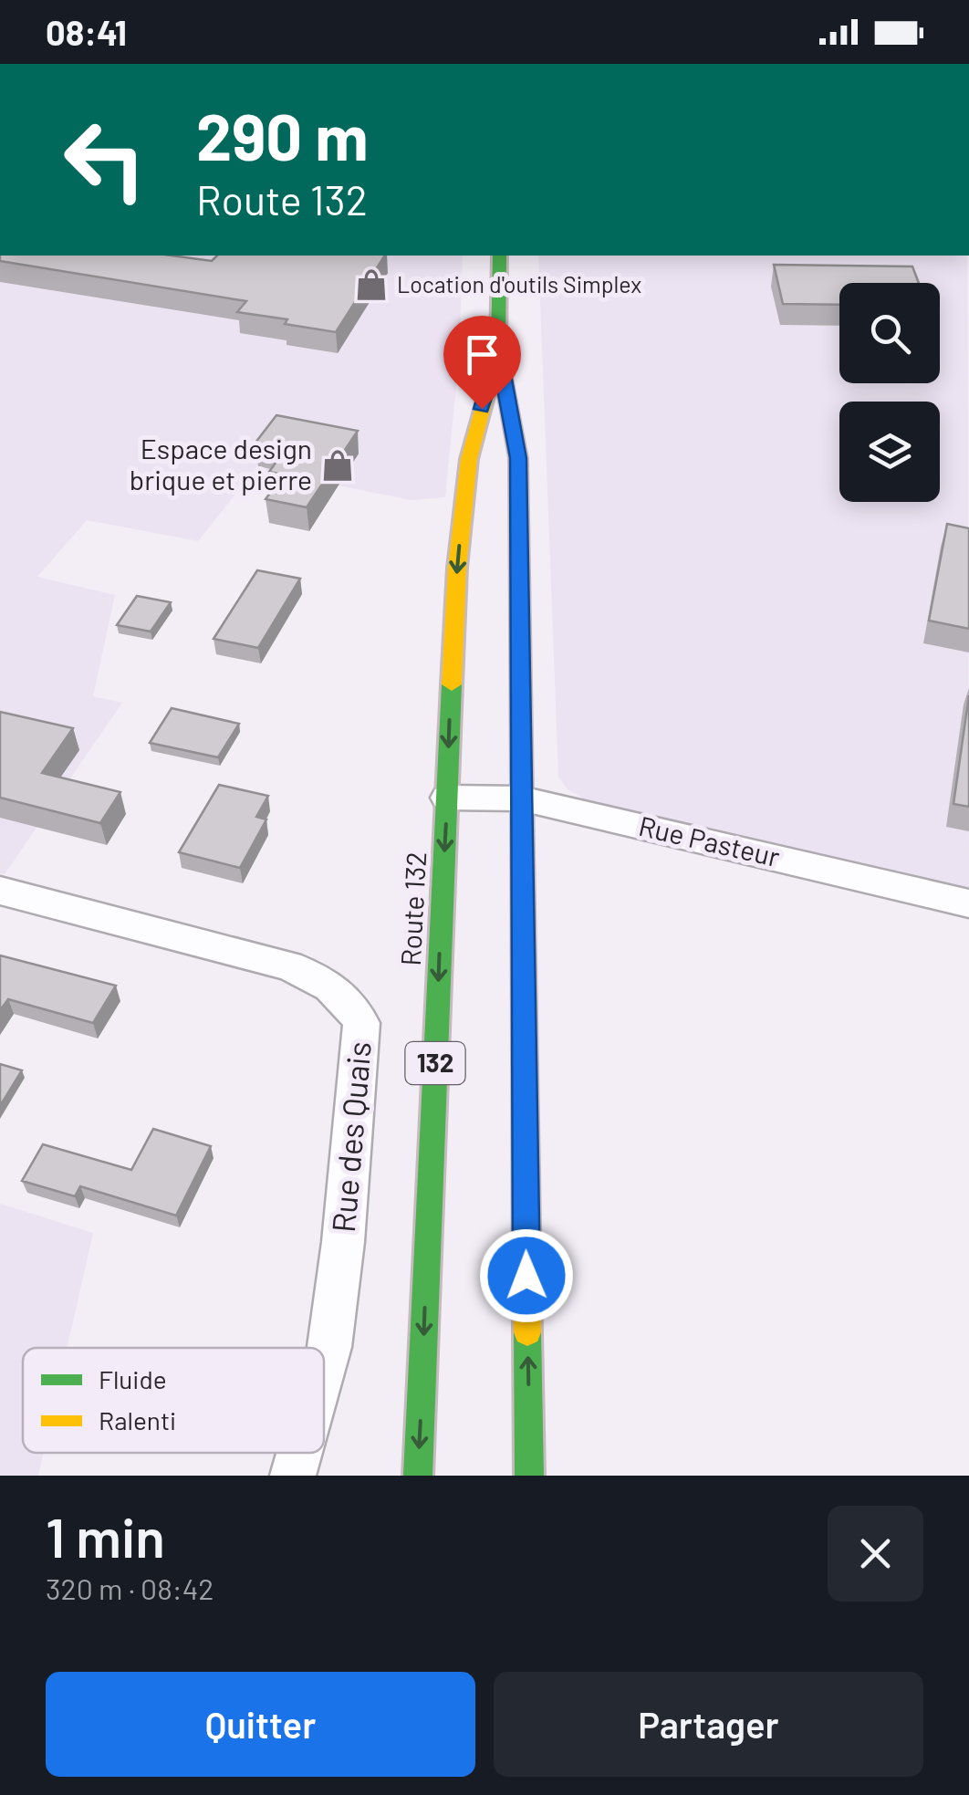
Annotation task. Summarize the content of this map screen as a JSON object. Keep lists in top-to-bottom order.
{
  "streets": {
    "highway": ["Route 132", "132"],
    "street": ["Rue Pasteur", "Rue des Quais"]
  },
  "crossings": [
    ["Rue Pasteur", "Route 132"]
  ],
  "places": {
    "shop": ["Location d'outils Simplex", "Espace design brique et pierre"]
  },
  "legend": ["Fluide", "Ralenti"],
  "page": {
    "status": "08:41",
    "turn": ["290 m", "Route 132"],
    "heading": ["1 min", "320 m · 08:42"],
    "buttons": ["Quitter", "Partager"]
  }
}
